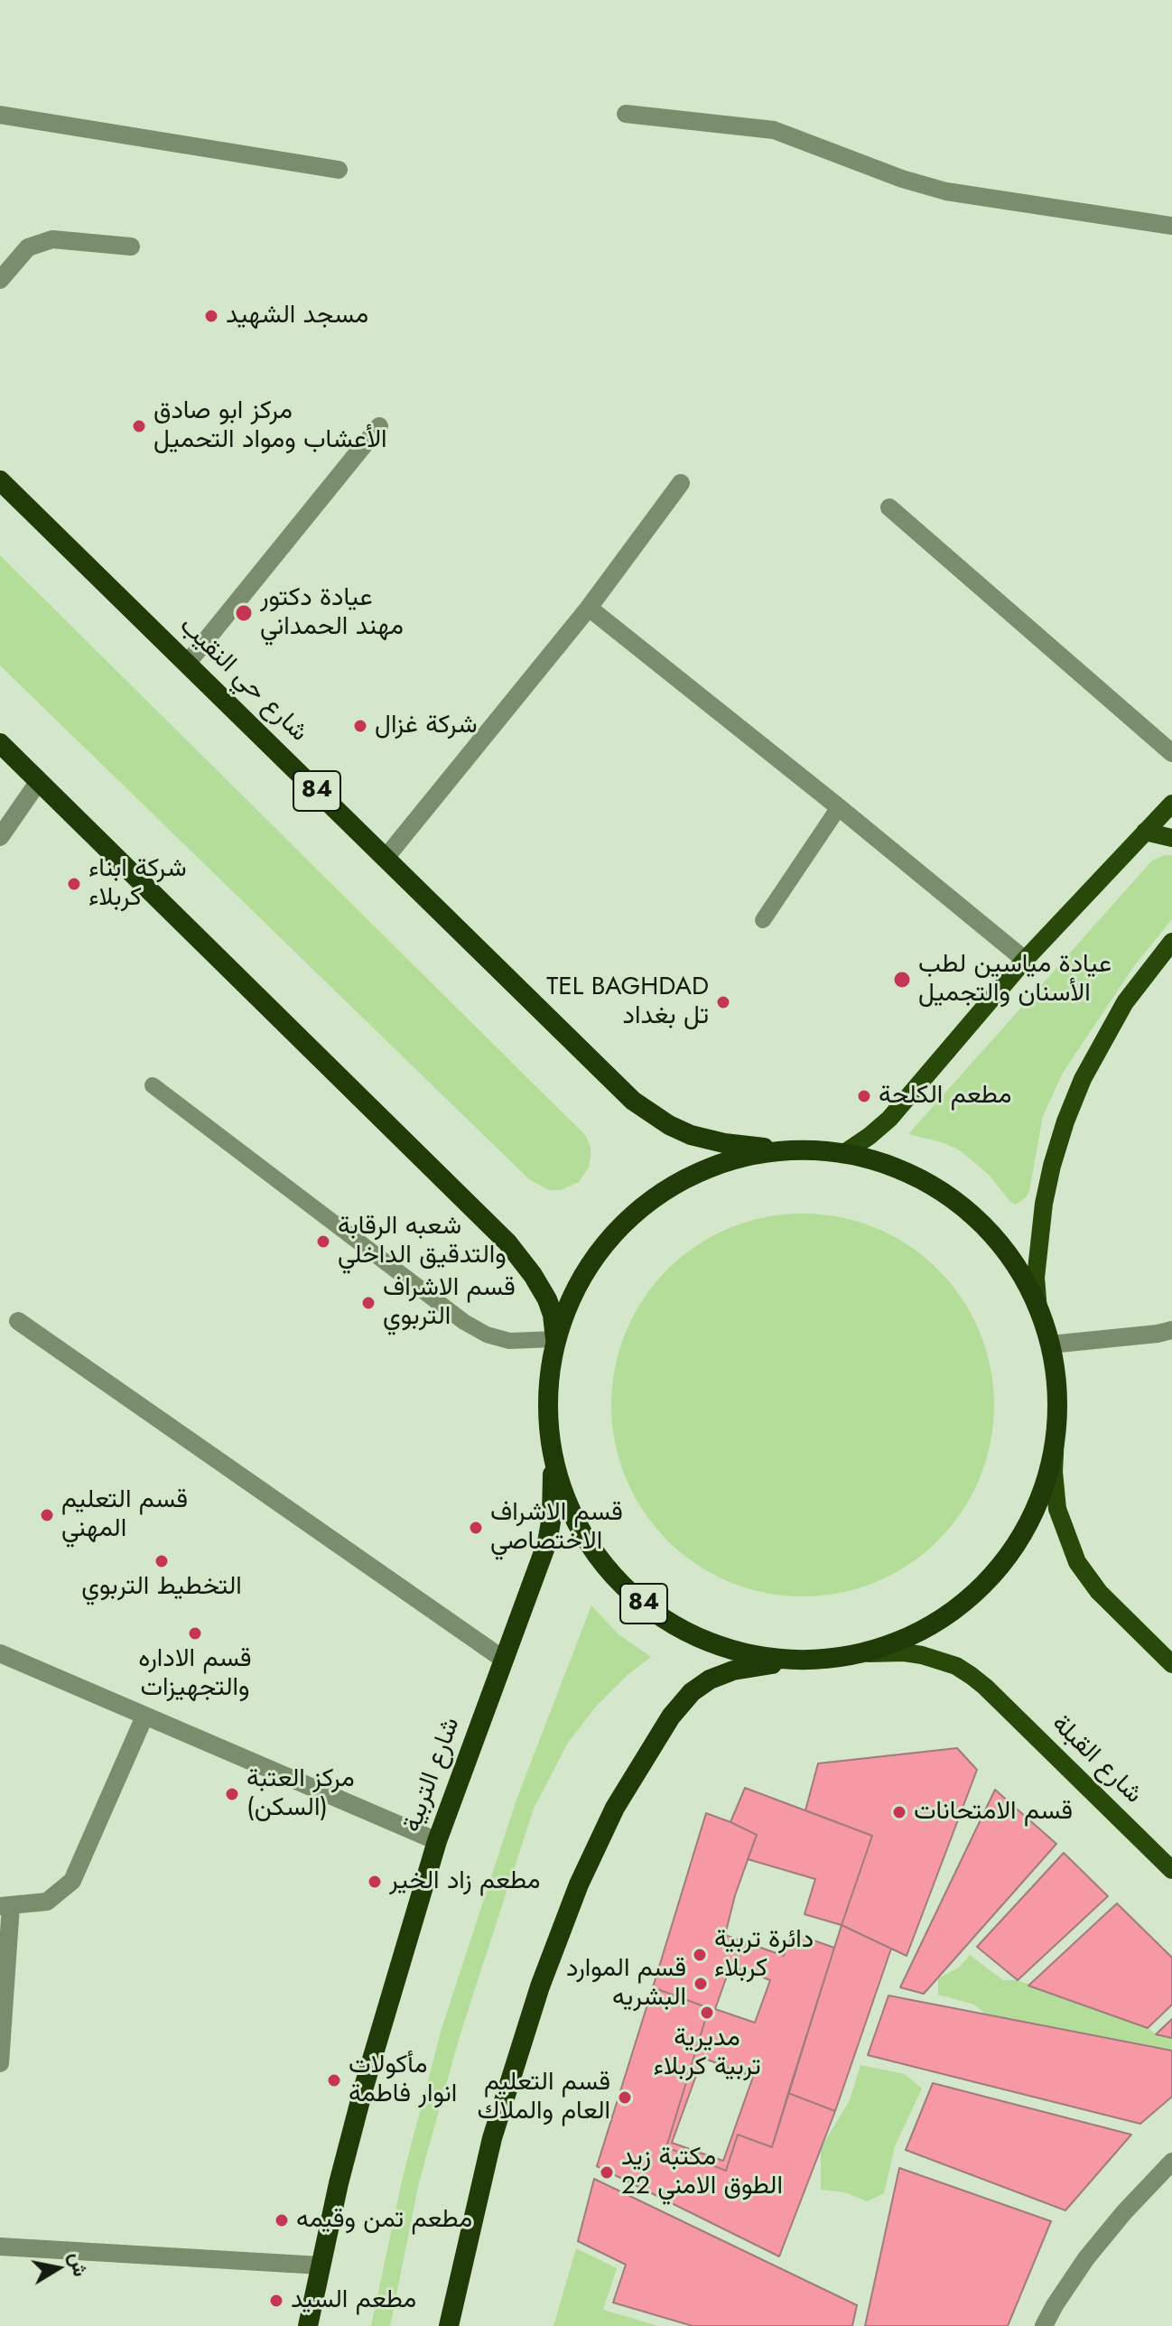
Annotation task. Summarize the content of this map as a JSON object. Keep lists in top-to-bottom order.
{
  "streets": {
    "highway": ["شارع حي النقيب", "84", "شارع التربية"],
    "main road": ["شارع القبلة"]
  },
  "crossings": [
    ["شارع حي النقيب", "84"],
    ["84", "شارع القبلة"],
    ["84", "شارع التربية"]
  ],
  "places": [
    "مسجد الشهيد",
    "مركز ابو صادق الأعشاب ومواد التحميل",
    "عيادة دكتور مهند الحمداني",
    "شركة غزال",
    "شركة ابناء كربلاء",
    "عيادة مياسين لطب الأسنان والتجميل",
    "TEL BAGHDAD تل بغداد",
    "مطعم الكلحة",
    "شعبه الرقابة والتدقيق الداخلي",
    "قسم الاشراف التربوي",
    "قسم التعليم المهني",
    "قسم الاشراف الاختصاصي",
    "التخطيط التربوي",
    "قسم الاداره والتجهيزات",
    "مركز العتبة (السكن)",
    "قسم الامتحانات",
    "مطعم زاد الخير",
    "دائرة تربية كربلاء",
    "قسم الموارد البشريه",
    "مديرية تربية كربلاء",
    "مأكولات انوار فاطمة",
    "قسم التعليم العام والملاك",
    "مكتبة زيد الطوق الامني 22",
    "مطعم تمن وقيمه",
    "مطعم السيد"
  ],
  "north": "right"
}
